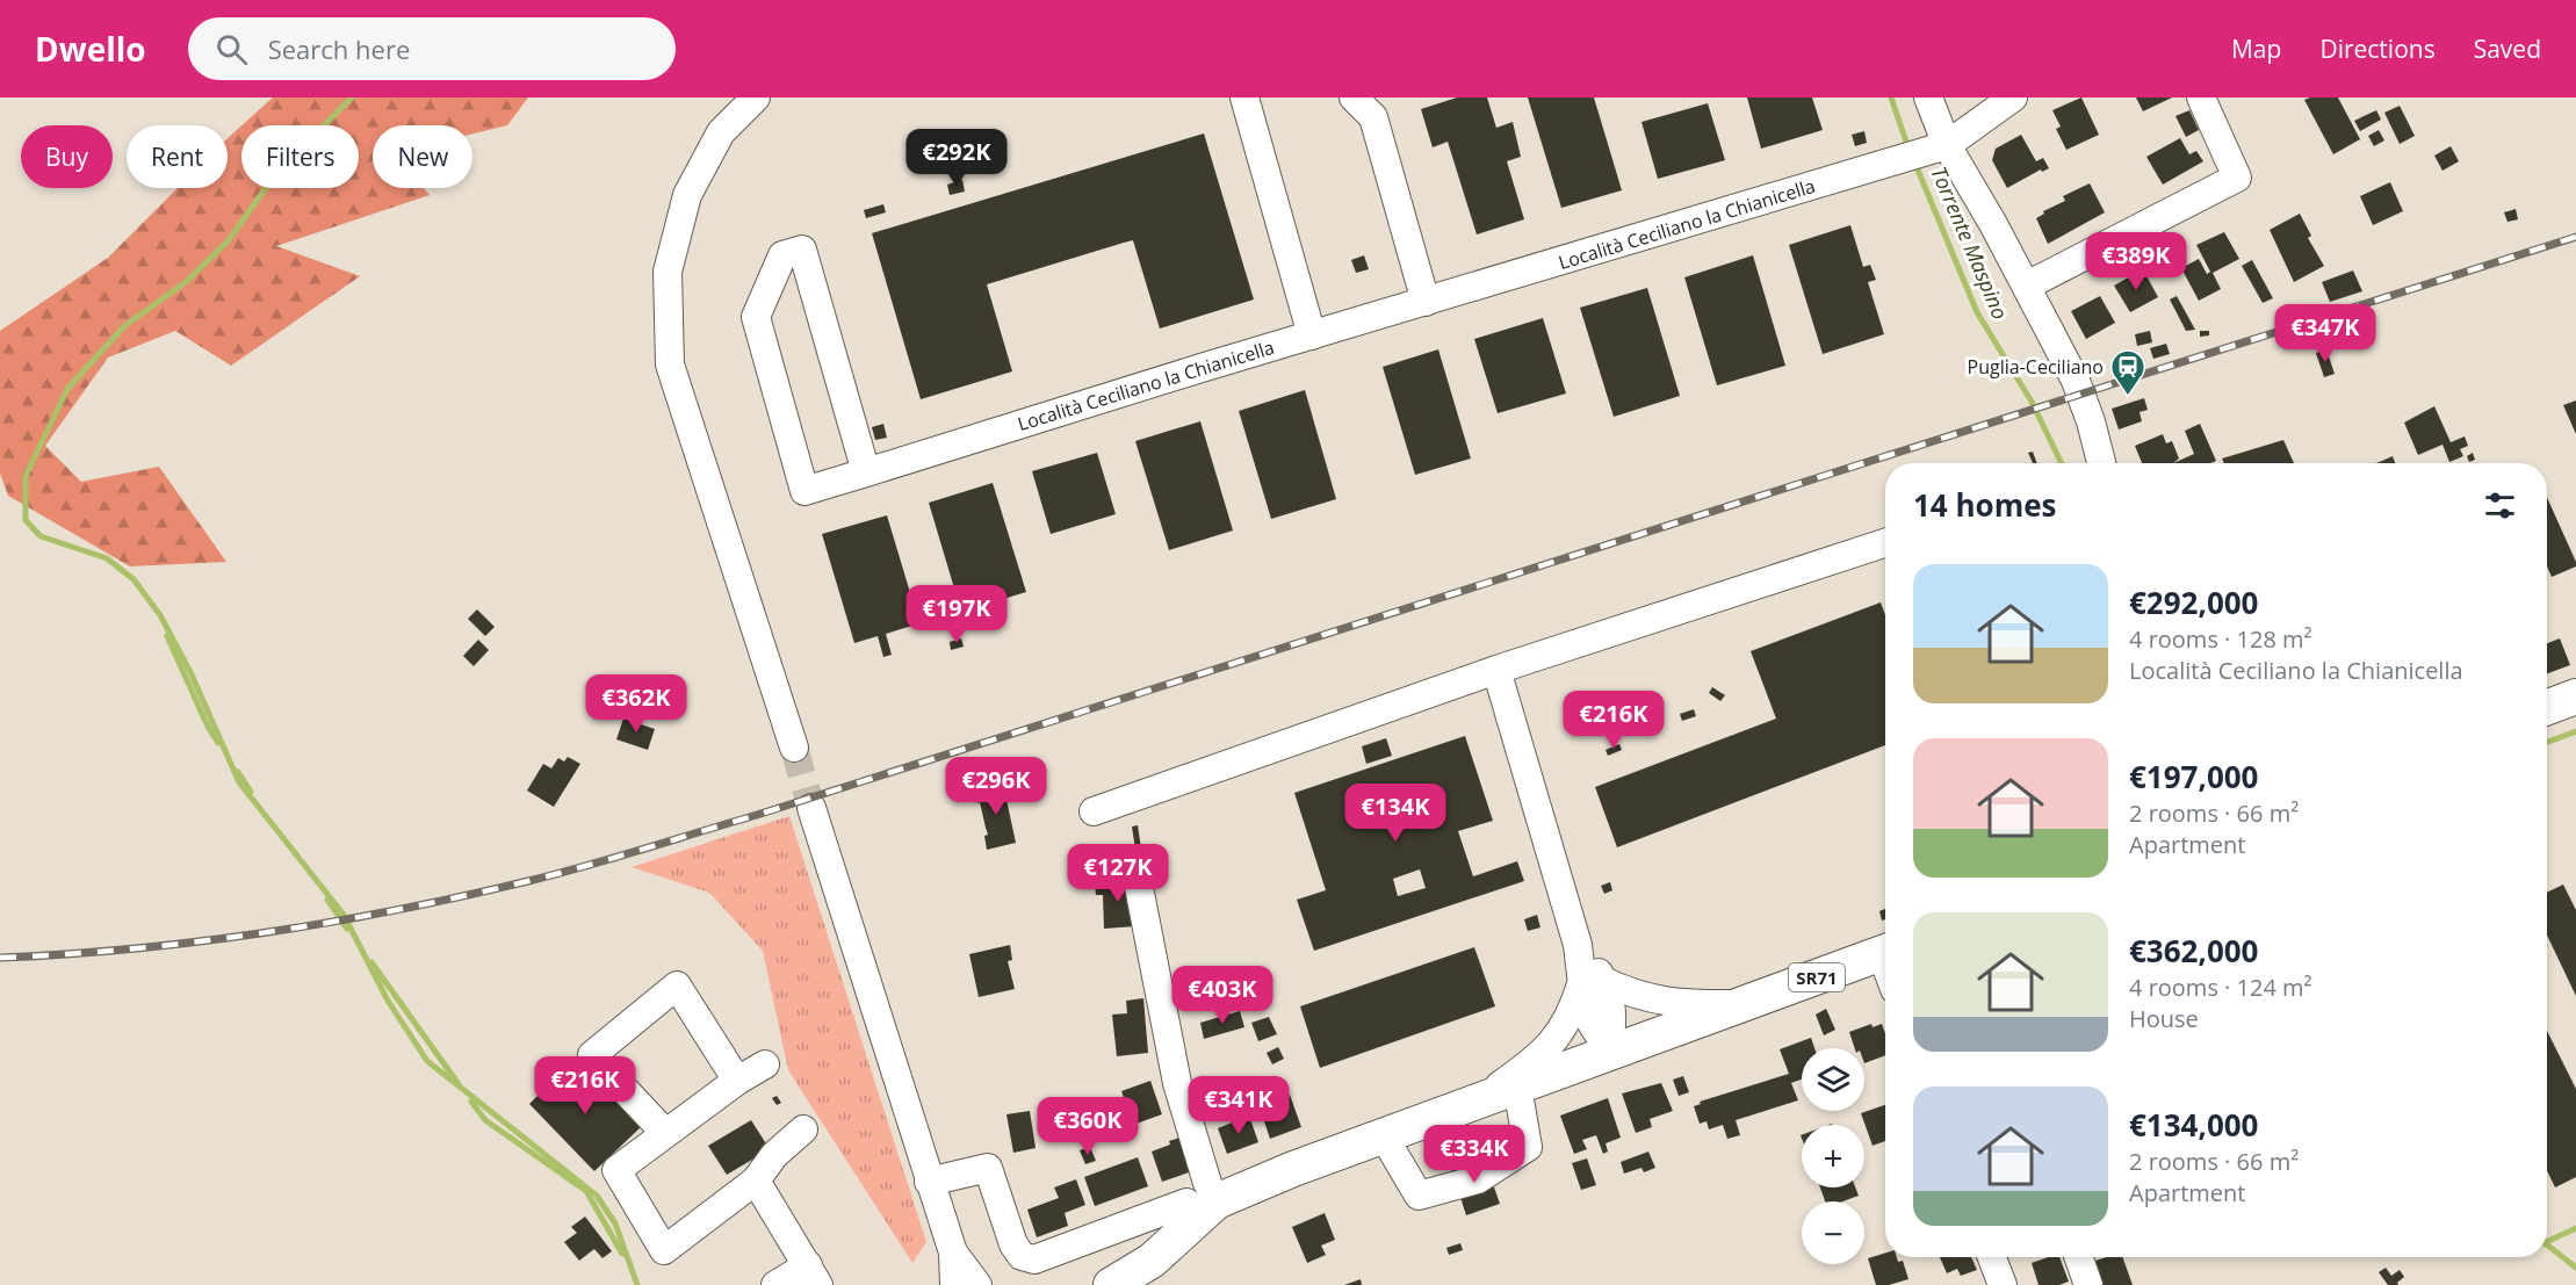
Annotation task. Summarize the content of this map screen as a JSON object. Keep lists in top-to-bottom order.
{
  "streets": {
    "main road": ["SR71"],
    "street": ["Località Ceciliano la Chianicella"]
  },
  "water": ["Torrente Maspino"],
  "places": {
    "station": ["Puglia-Ceciliano"]
  },
  "page": {
    "header": "Dwello",
    "search": "Search here",
    "nav": ["Map", "Directions", "Saved"],
    "chip": [
      "Buy",
      "Rent",
      "Filters",
      "New"
    ],
    "price": [
      "€292K",
      "€389K",
      "€347K",
      "€197K",
      "€362K",
      "€216K",
      "€296K",
      "€134K",
      "€127K",
      "€403K",
      "€216K",
      "€341K",
      "€360K",
      "€334K"
    ],
    "heading": "14 homes",
    "list": [
      {
        "name": "€292,000",
        "note": "4 rooms · 128 m² · Località Ceciliano la Chianicella"
      },
      {
        "name": "€197,000",
        "note": "2 rooms · 66 m² · Apartment"
      },
      {
        "name": "€362,000",
        "note": "4 rooms · 124 m² · House"
      },
      {
        "name": "€134,000",
        "note": "2 rooms · 66 m² · Apartment"
      }
    ],
    "map_buttons": ["+", "−"]
  }
}
